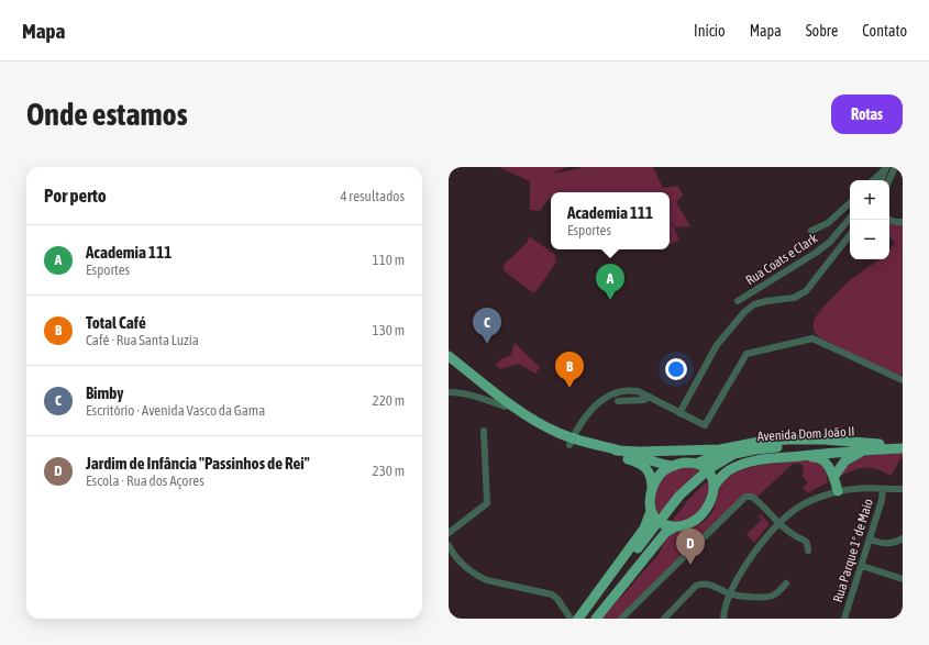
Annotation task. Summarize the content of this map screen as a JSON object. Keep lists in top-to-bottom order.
{
  "streets": {
    "main road": ["Avenida Dom João II"],
    "street": ["Rua Coats e Clark", "Rua Parque 1º de Maio"]
  },
  "page": {
    "header": "Mapa",
    "nav": [
      "Início",
      "Mapa",
      "Sobre",
      "Contato"
    ],
    "buttons": "Rotas",
    "title": "Onde estamos",
    "heading": ["Por perto", "4 resultados"],
    "map_buttons": ["+", "−"],
    "popup": ["Academia 111", "Esportes"],
    "list": [
      {
        "mark": "A",
        "name": "Academia 111",
        "note": "Esportes",
        "value": "110 m"
      },
      {
        "mark": "B",
        "name": "Total Café",
        "note": "Café · Rua Santa Luzia",
        "value": "130 m"
      },
      {
        "mark": "C",
        "name": "Bimby",
        "note": "Escritório · Avenida Vasco da Gama",
        "value": "220 m"
      },
      {
        "mark": "D",
        "name": "Jardim de Infância \"Passinhos de Rei\"",
        "note": "Escola · Rua dos Açores",
        "value": "230 m"
      }
    ],
    "pins": [
      "A",
      "C",
      "B",
      "D"
    ]
  }
}
